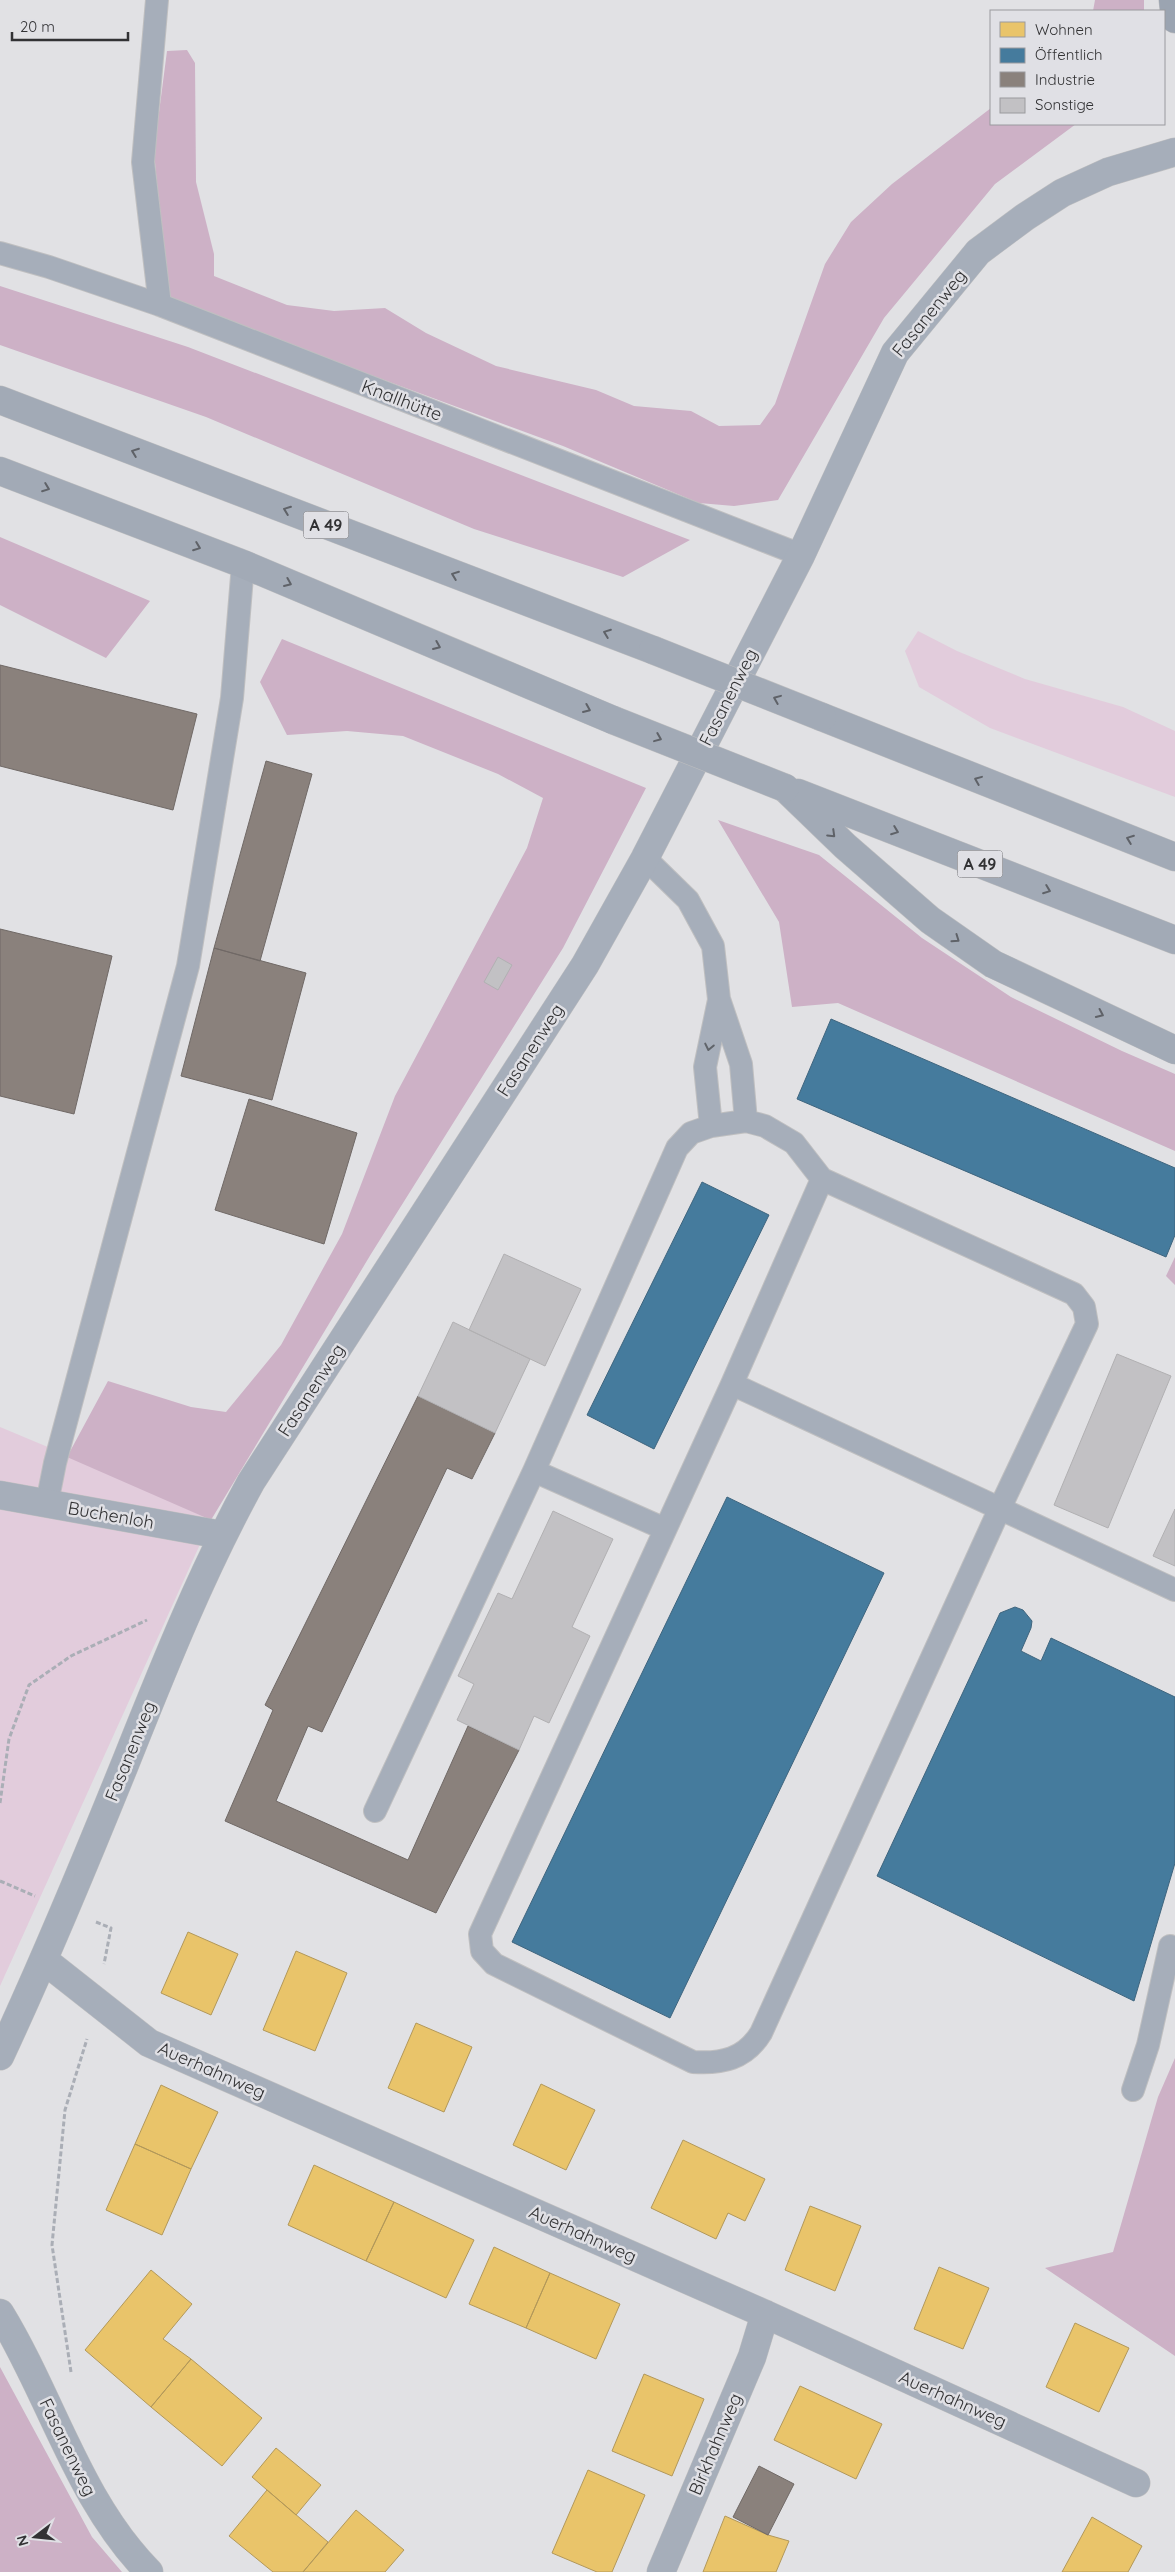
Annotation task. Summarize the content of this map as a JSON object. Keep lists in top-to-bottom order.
{
  "streets": {
    "highway": ["A 49"],
    "street": [
      "Fasanenweg",
      "Buchenloh",
      "Auerhahnweg",
      "Birkhahnweg"
    ],
    "lane": ["Knallhütte"]
  },
  "crossings": [
    ["Fasanenweg", "Knallhütte"],
    ["Fasanenweg", "Buchenloh"],
    ["Fasanenweg", "Auerhahnweg"],
    ["Auerhahnweg", "Birkhahnweg"]
  ],
  "legend": [
    "Wohnen",
    "Öffentlich",
    "Industrie",
    "Sonstige"
  ],
  "scale_bar": "20 m",
  "north": "left"
}
